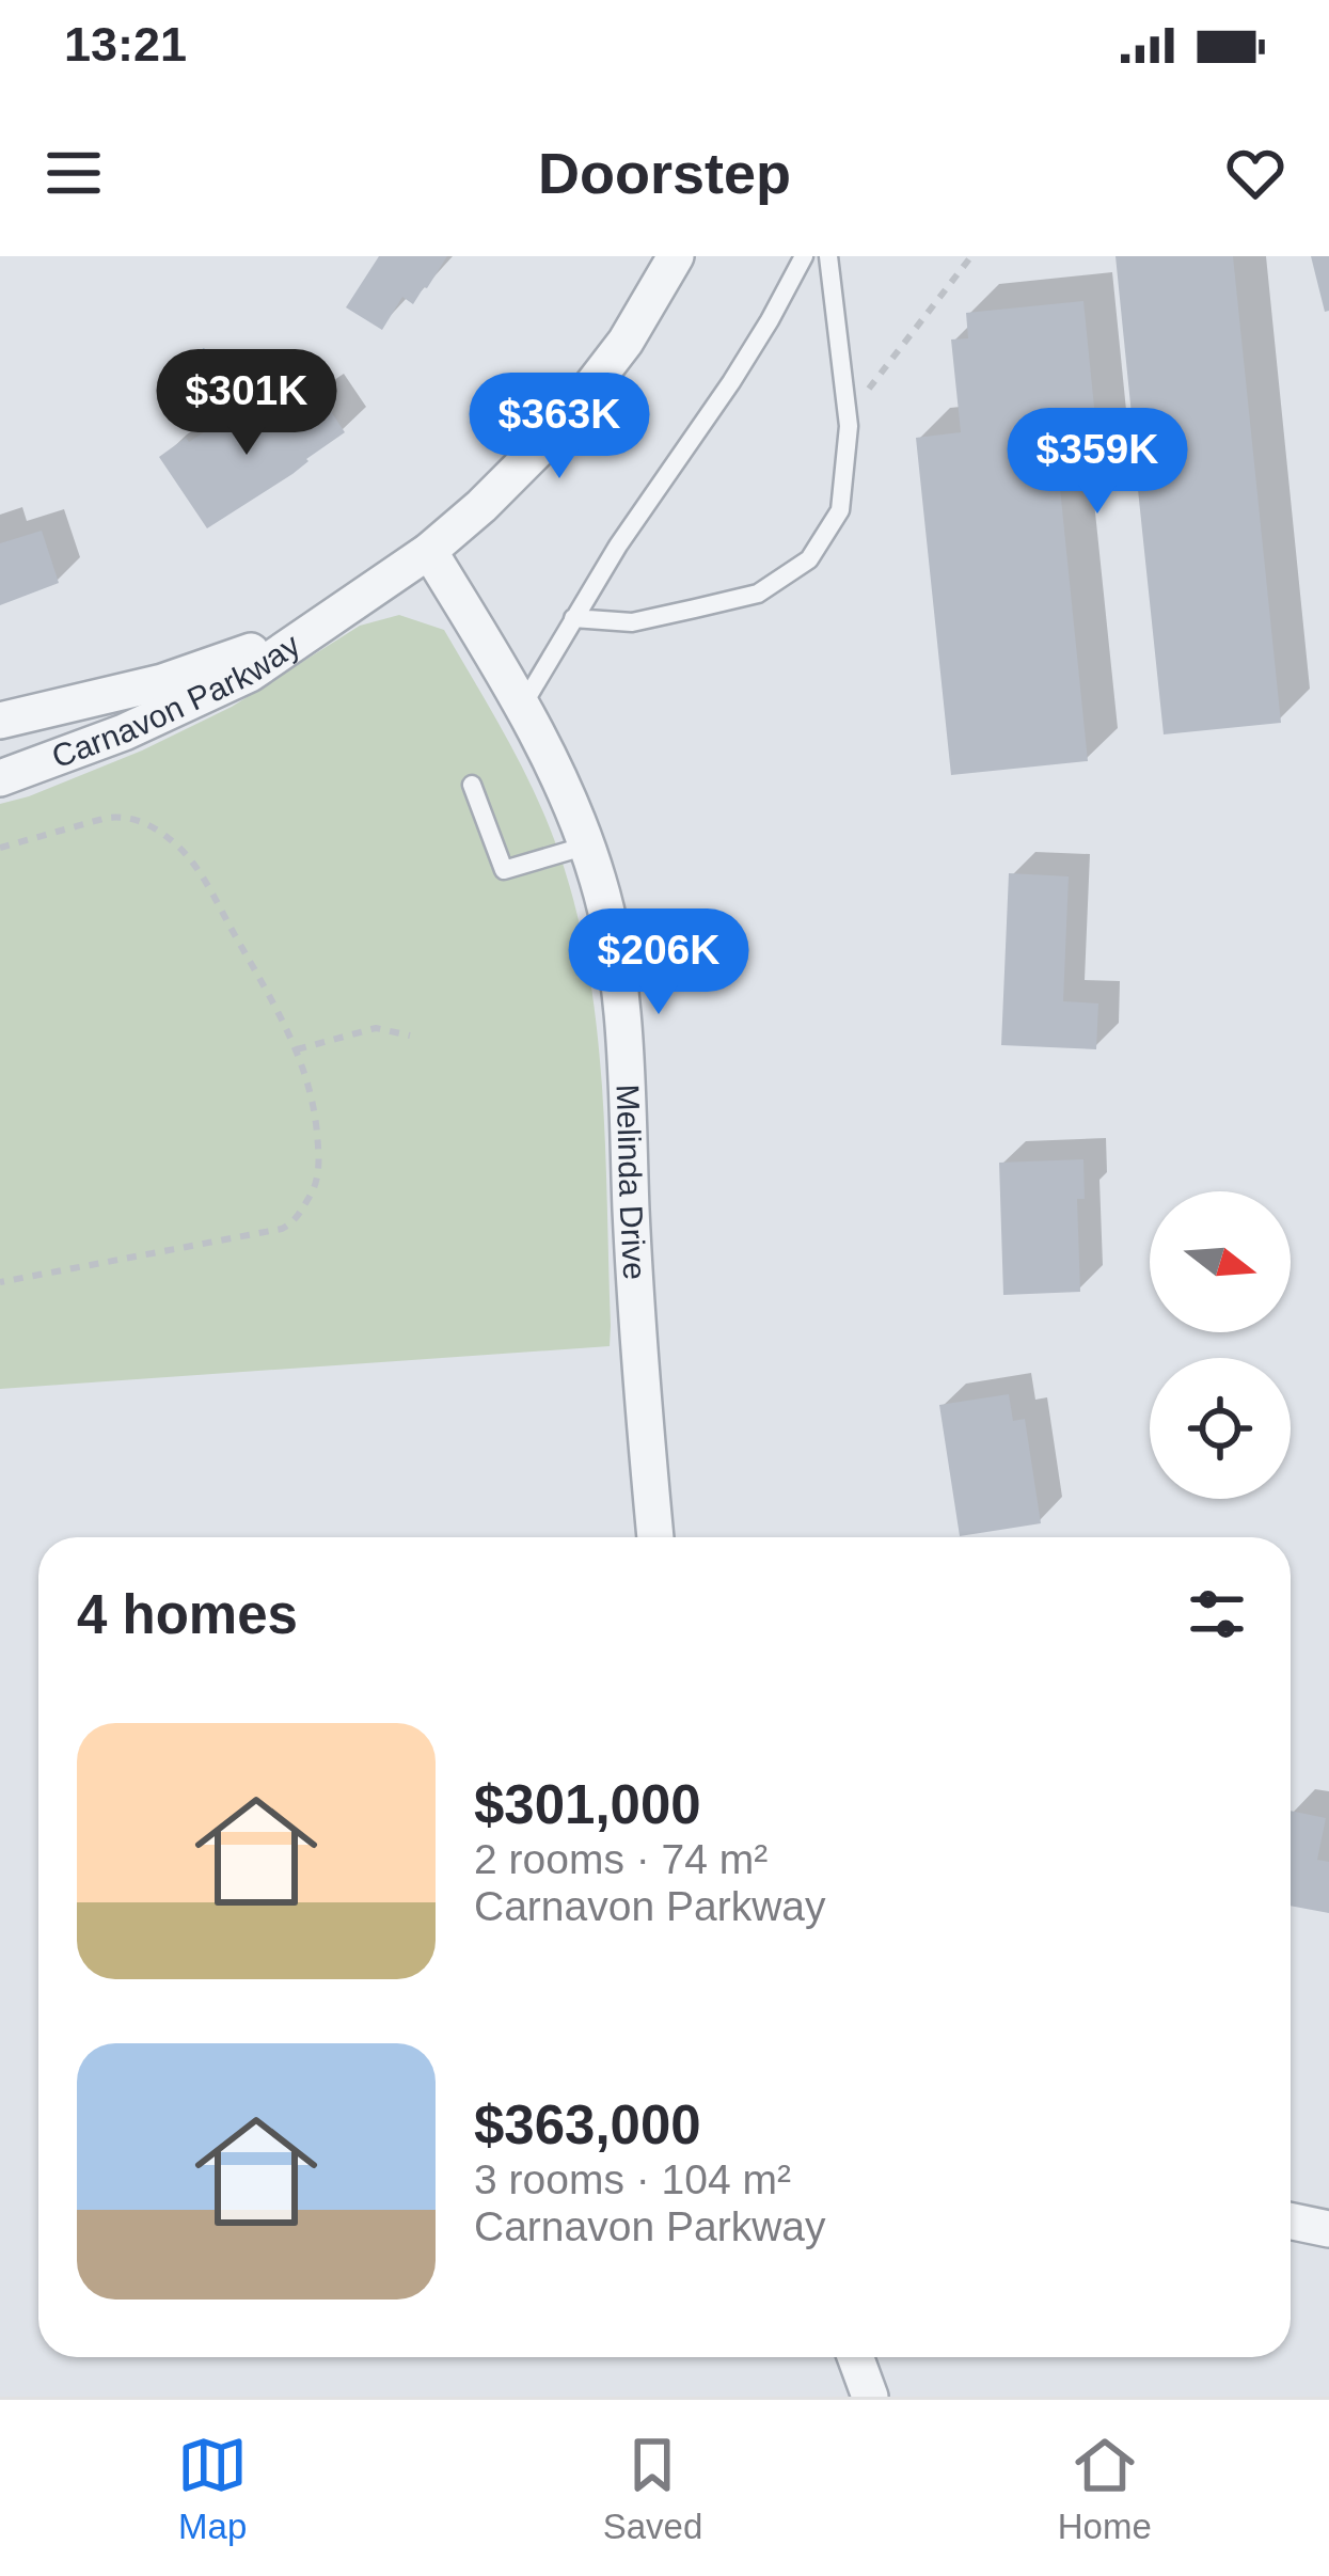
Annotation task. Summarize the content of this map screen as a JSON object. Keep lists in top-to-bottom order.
{
  "streets": {
    "street": ["Carnavon Parkway", "Melinda Drive"]
  },
  "crossings": [
    ["Carnavon Parkway", "Melinda Drive"]
  ],
  "north": "right",
  "page": {
    "status": "13:21",
    "header": "Doorstep",
    "price": [
      "$301K",
      "$363K",
      "$359K",
      "$206K"
    ],
    "heading": "4 homes",
    "list": [
      {
        "name": "$301,000",
        "note": "2 rooms · 74 m² · Carnavon Parkway"
      },
      {
        "name": "$363,000",
        "note": "3 rooms · 104 m² · Carnavon Parkway"
      }
    ],
    "tabs": ["Map", "Saved", "Home"]
  }
}
